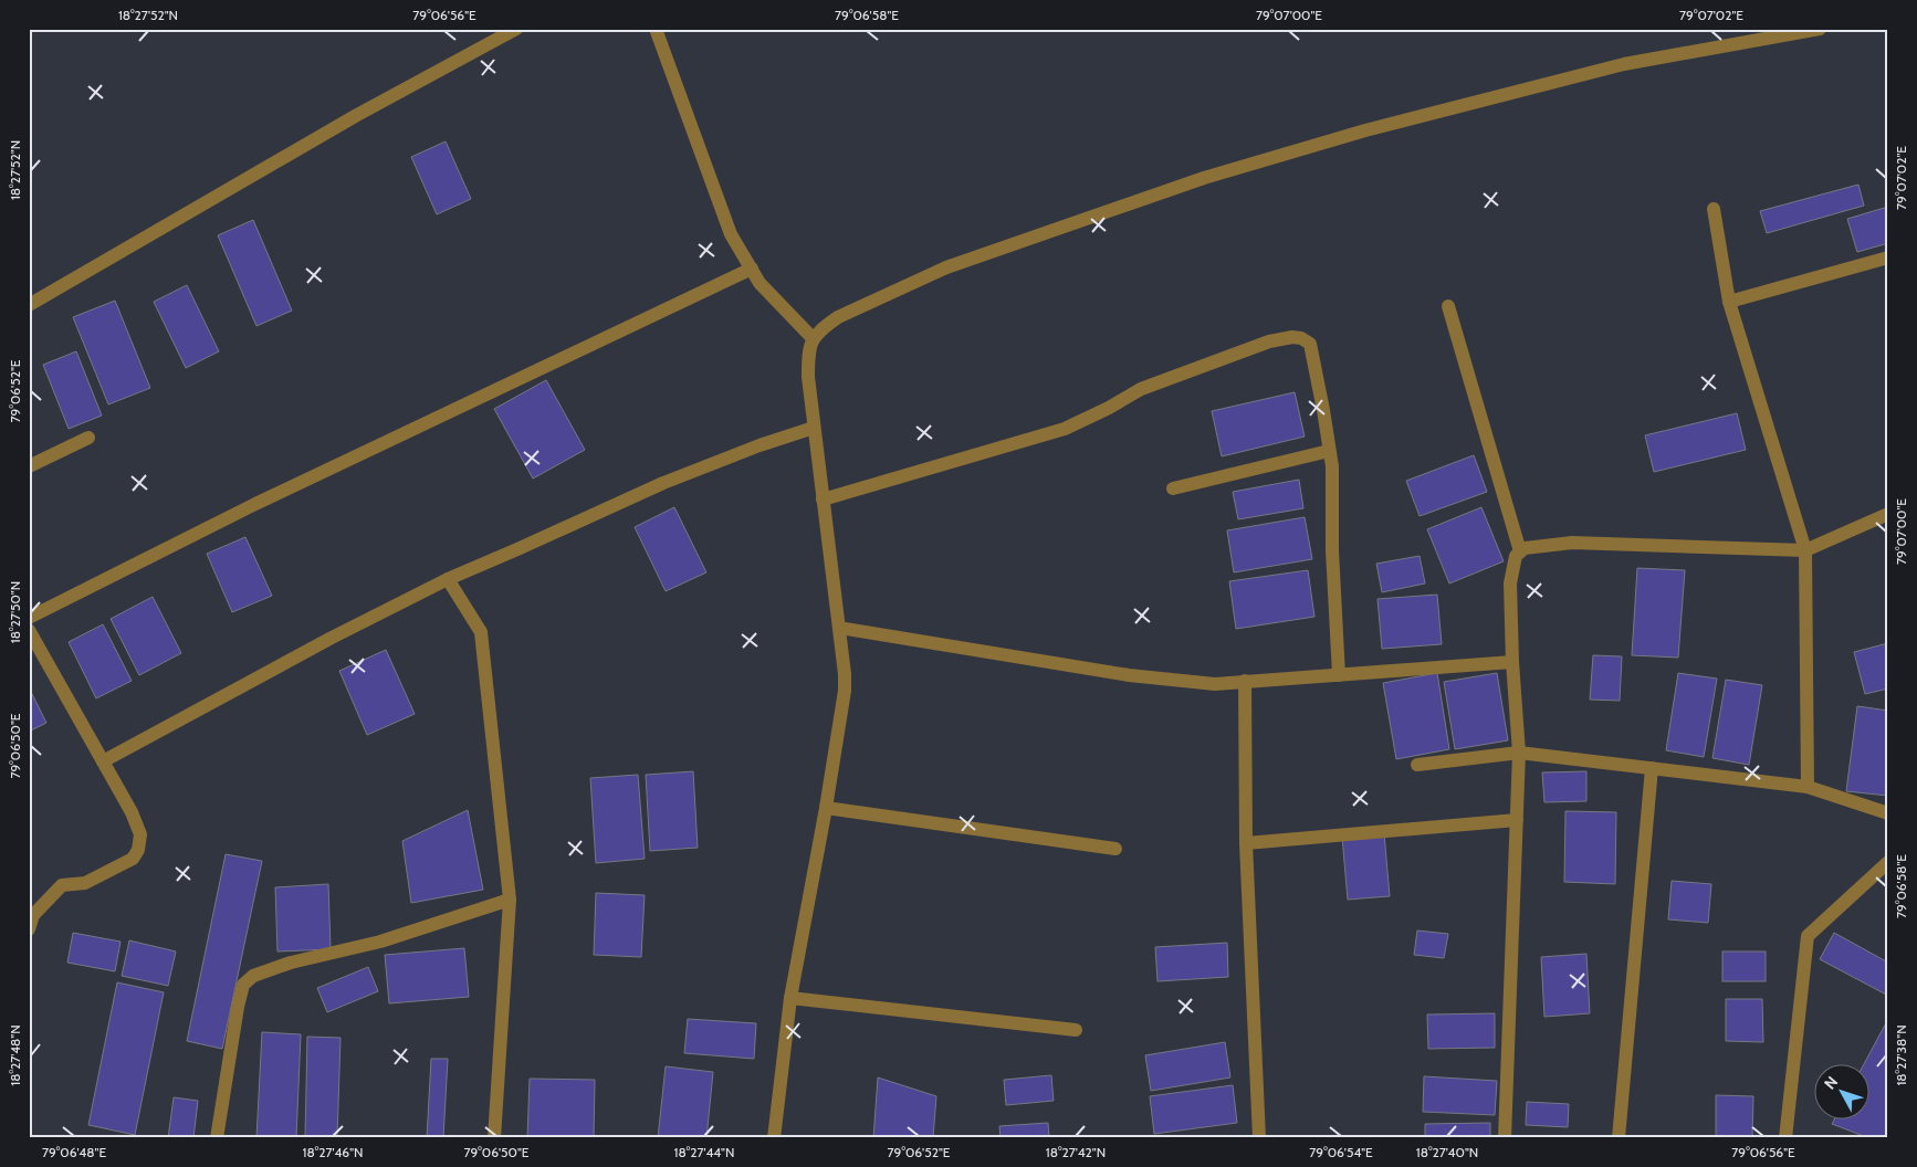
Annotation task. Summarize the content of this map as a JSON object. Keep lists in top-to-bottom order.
{
  "north": "top left",
  "coordinates": [
    "18°27'52\"N",
    "79°06'56\"E",
    "79°06'58\"E",
    "79°07'00\"E",
    "79°07'02\"E",
    "79°06'52\"E",
    "18°27'50\"N",
    "79°06'50\"E",
    "18°27'48\"N",
    "18°27'38\"N",
    "79°06'48\"E",
    "18°27'46\"N",
    "18°27'44\"N",
    "18°27'42\"N",
    "79°06'54\"E",
    "18°27'40\"N"
  ]
}
